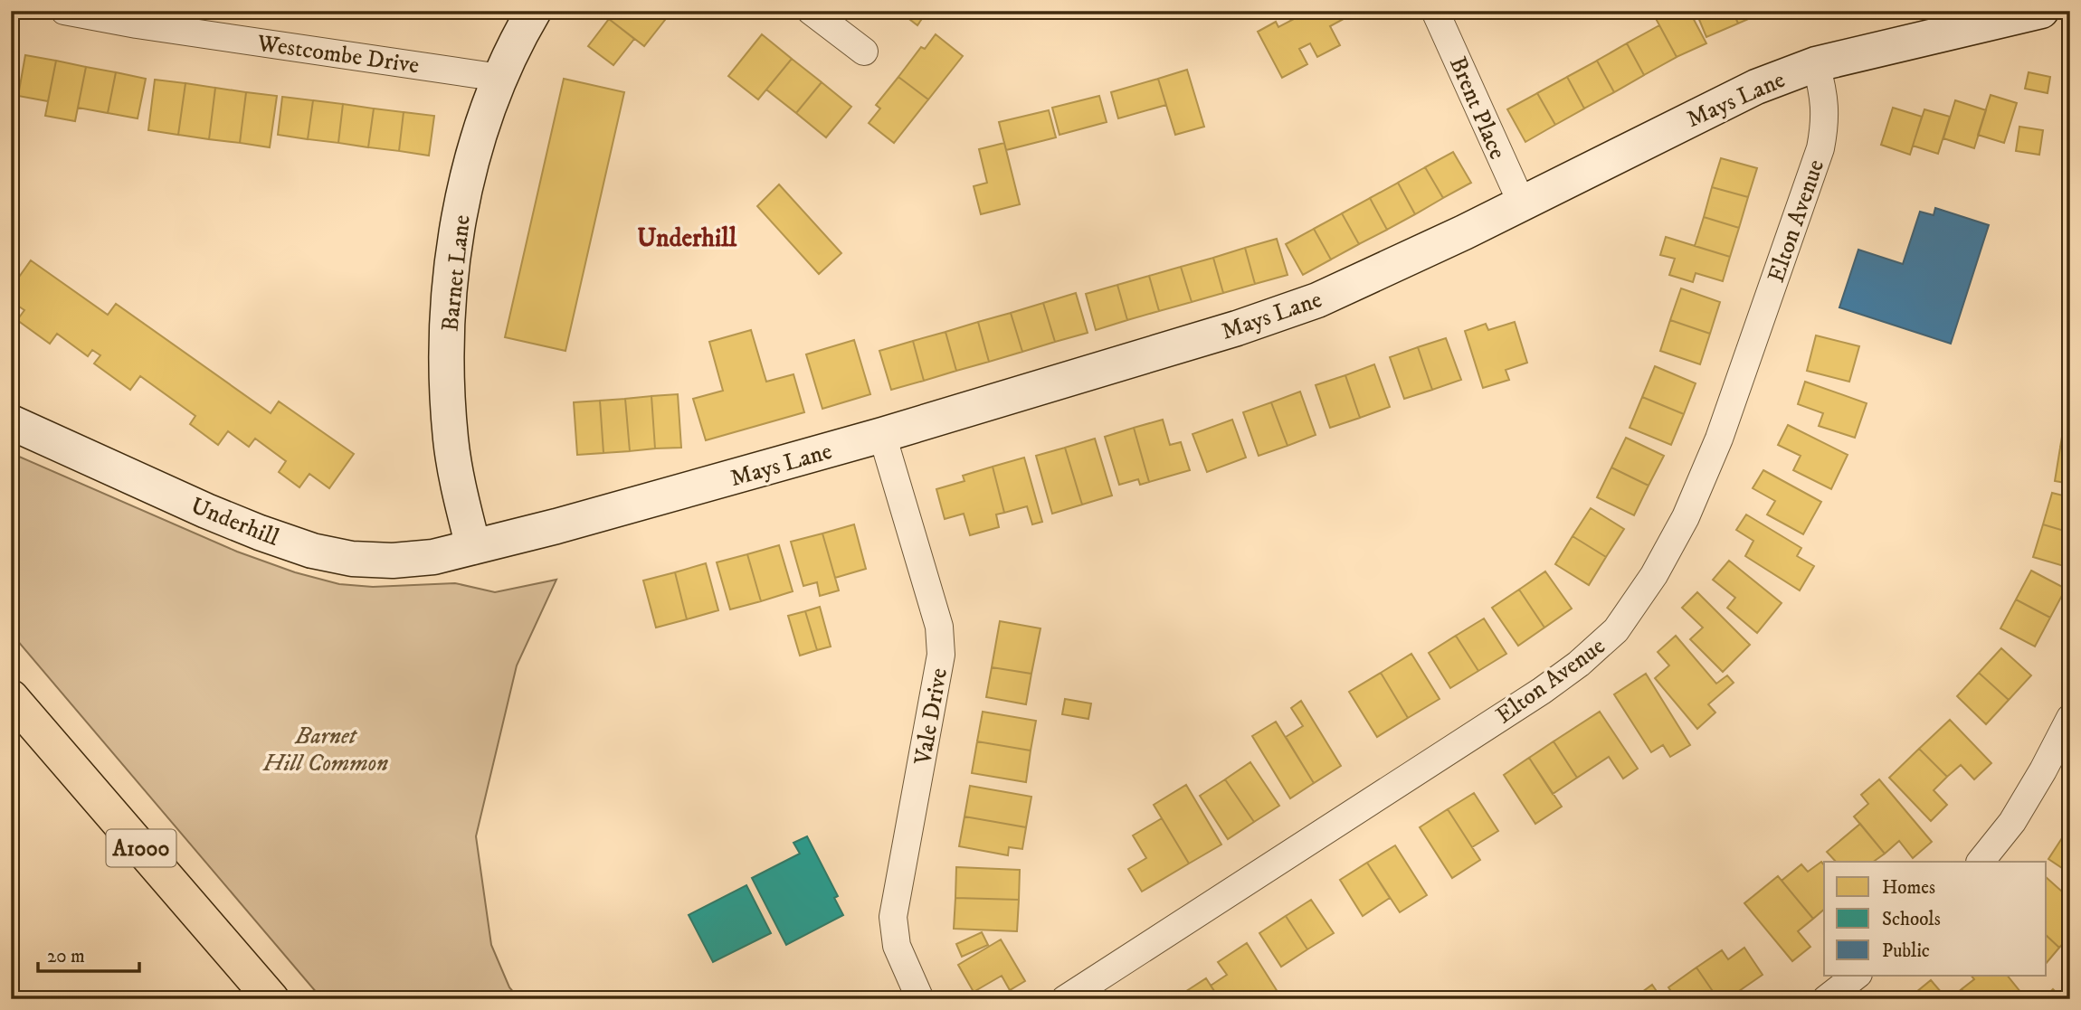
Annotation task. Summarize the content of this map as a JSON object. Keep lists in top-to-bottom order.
{
  "streets": {
    "main road": ["A1000"],
    "street": [
      "Westcombe Drive",
      "Mays Lane",
      "Brent Place",
      "Elton Avenue",
      "Barnet Lane",
      "Underhill",
      "Vale Drive"
    ]
  },
  "crossings": [
    ["Westcombe Drive", "Barnet Lane"],
    ["Mays Lane", "Brent Place"],
    ["Mays Lane", "Elton Avenue"],
    ["Mays Lane", "Barnet Lane"],
    ["Mays Lane", "Underhill"],
    ["Mays Lane", "Vale Drive"],
    ["Barnet Lane", "Underhill"]
  ],
  "districts": ["Underhill"],
  "parks": ["Barnet Hill Common"],
  "legend": ["Homes", "Schools", "Public"],
  "scale_bar": "20 m"
}
